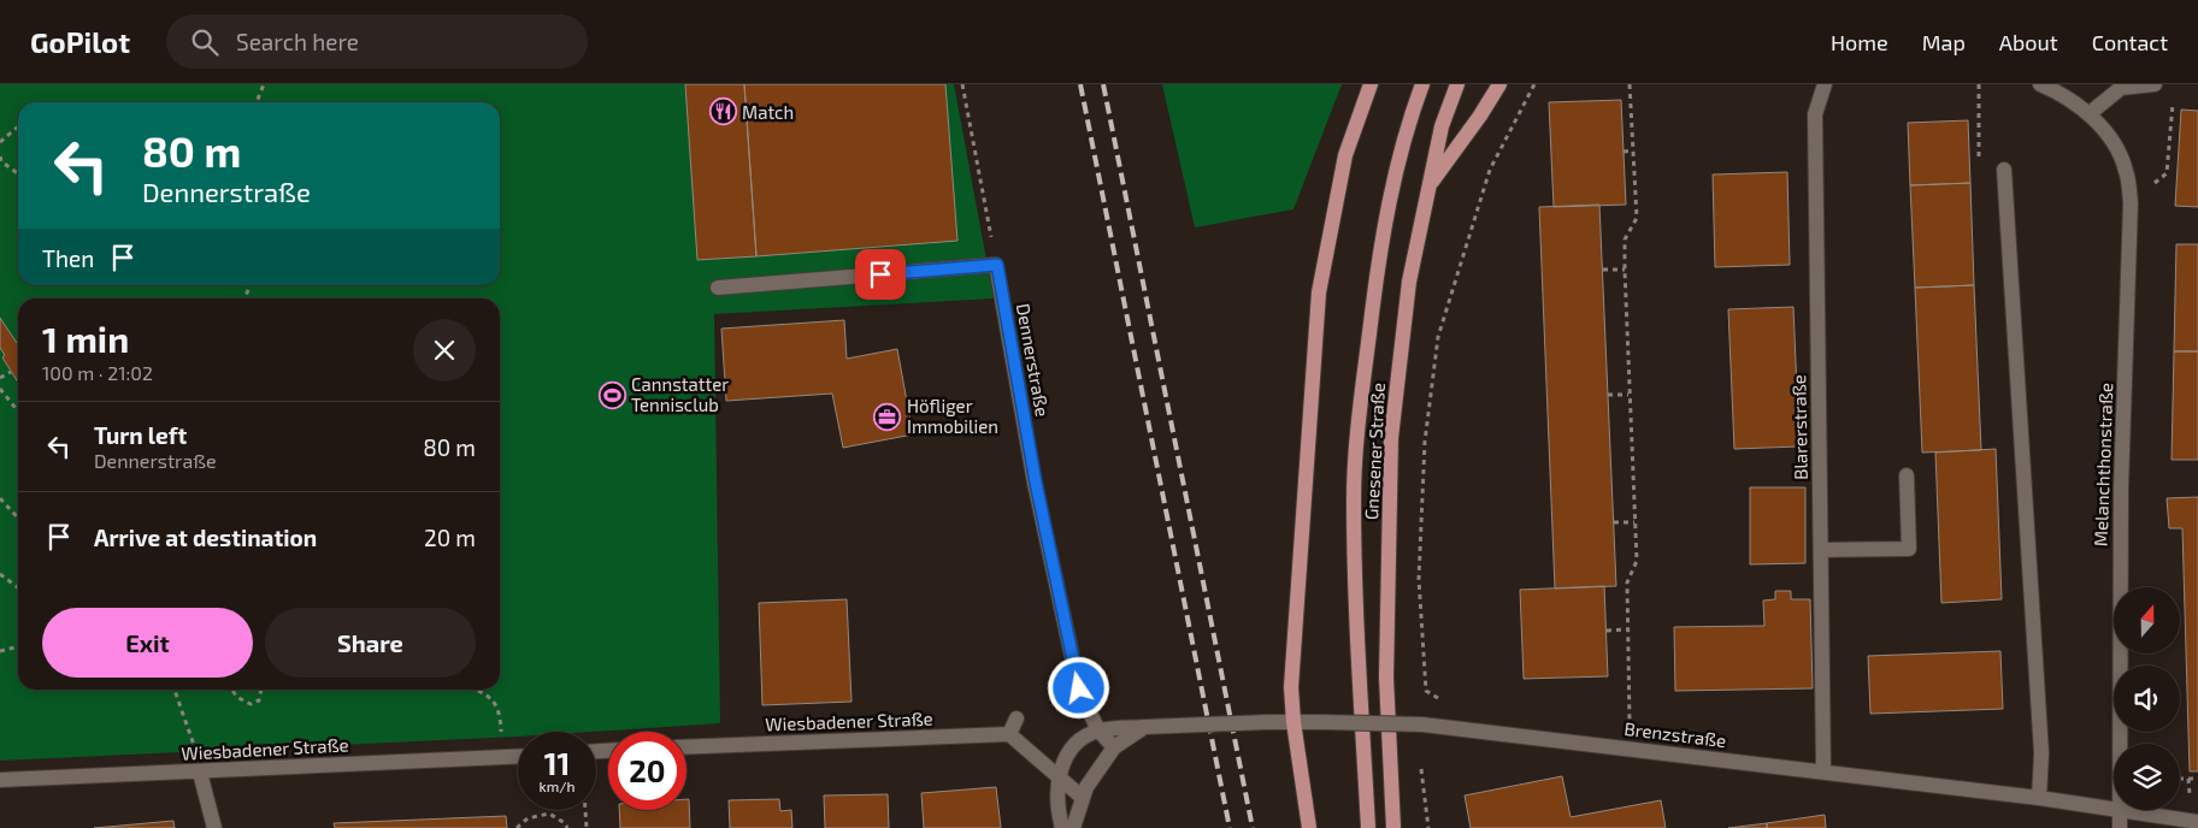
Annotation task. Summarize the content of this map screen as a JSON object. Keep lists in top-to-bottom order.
{
  "streets": {
    "main road": ["Gnesener Straße"],
    "street": [
      "Dennerstraße",
      "Blarerstraße",
      "Melanchthonstraße",
      "Wiesbadener Straße",
      "Brenzstraße"
    ]
  },
  "crossings": [
    ["Blarerstraße", "Brenzstraße"]
  ],
  "places": {
    "restaurant": ["Match"],
    "sports": ["Cannstatter Tennisclub"],
    "office": ["Höfliger Immobilien"]
  },
  "north": "top",
  "page": {
    "header": "GoPilot",
    "search": "Search here",
    "nav": [
      "Home",
      "Map",
      "About",
      "Contact"
    ],
    "turn": ["80 m", "Dennerstraße"],
    "then": "Then",
    "heading": ["1 min", "100 m · 21:02"],
    "list": [
      {
        "name": "Turn left",
        "note": "Dennerstraße",
        "value": "80 m"
      },
      {
        "name": "Arrive at destination",
        "value": "20 m"
      }
    ],
    "buttons": ["Exit", "Share"],
    "speed": "11 km/h",
    "limit": "20"
  }
}
